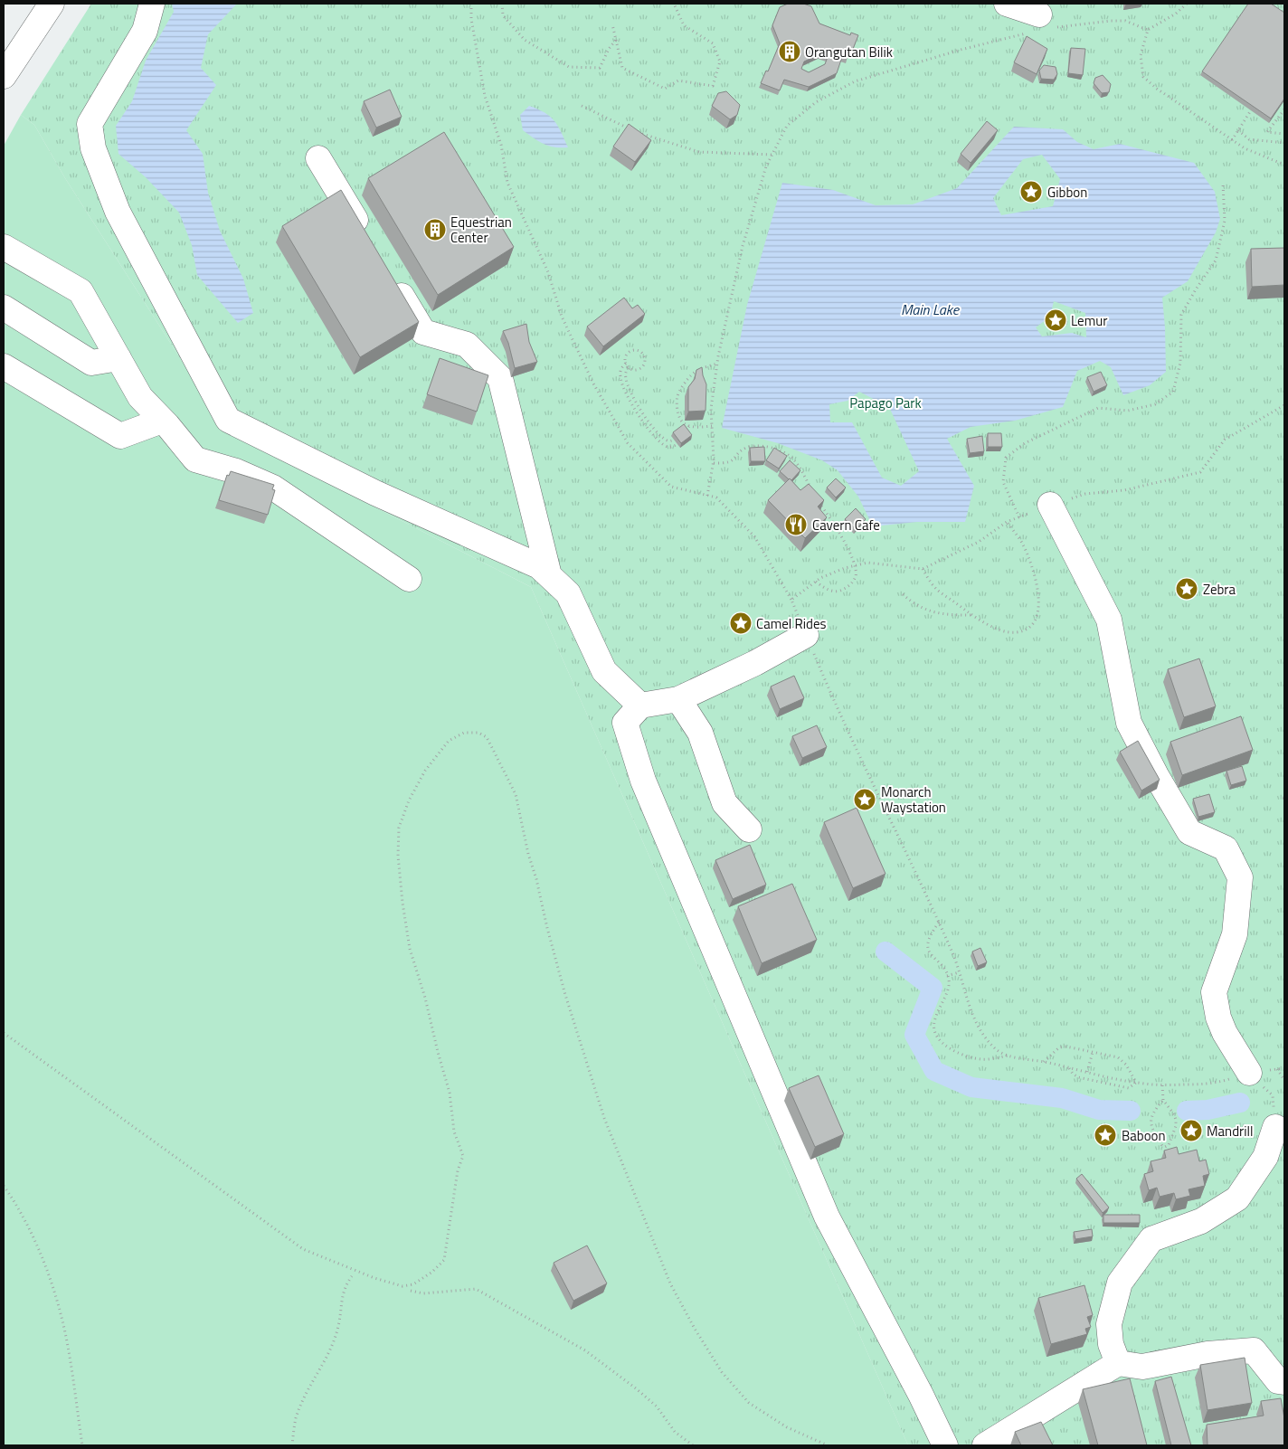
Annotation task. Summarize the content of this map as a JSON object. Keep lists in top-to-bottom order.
{
  "water": ["Main Lake"],
  "parks": ["Papago Park"],
  "places": {
    "building": ["Orangutan Bilik", "Equestrian Center"],
    "place": [
      "Gibbon",
      "Lemur",
      "Zebra",
      "Camel Rides",
      "Monarch Waystation",
      "Mandrill",
      "Baboon"
    ],
    "restaurant": ["Cavern Cafe"]
  }
}
